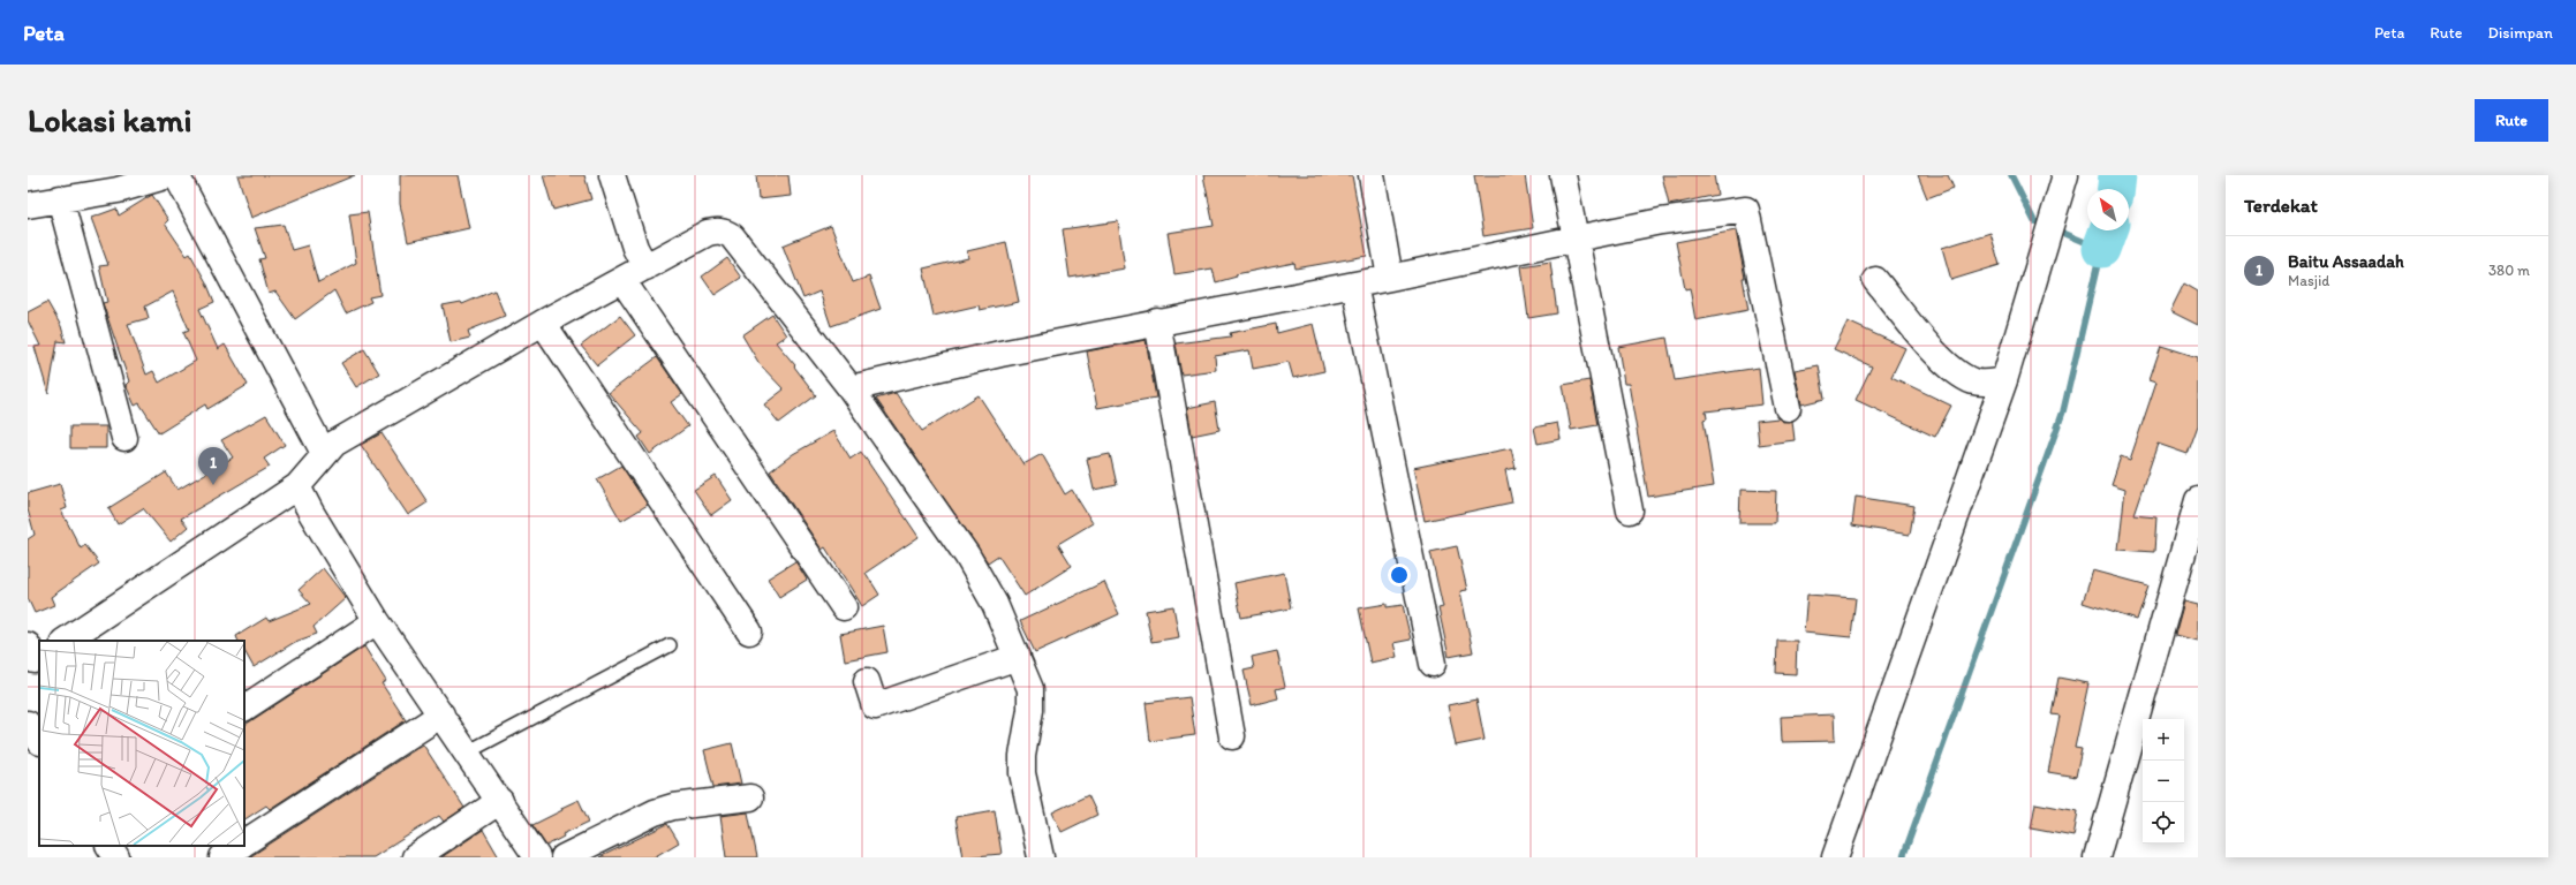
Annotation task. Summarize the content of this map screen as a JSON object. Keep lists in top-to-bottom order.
{
  "north": "top left",
  "page": {
    "header": "Peta",
    "nav": ["Peta", "Rute", "Disimpan"],
    "buttons": "Rute",
    "title": "Lokasi kami",
    "heading": "Terdekat",
    "list": [
      {
        "mark": "1",
        "name": "Baitu Assaadah",
        "note": "Masjid",
        "value": "380 m"
      }
    ],
    "pins": "1",
    "map_buttons": ["+", "−"]
  }
}
